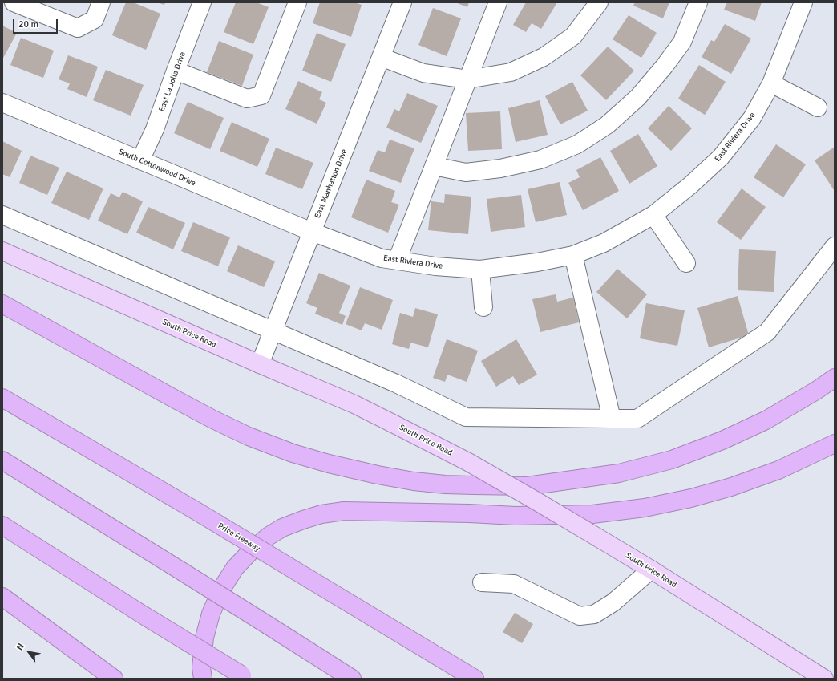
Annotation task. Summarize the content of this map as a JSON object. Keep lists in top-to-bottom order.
{
  "streets": {
    "highway": ["Price Freeway"],
    "main road": ["South Price Road"],
    "street": [
      "East La Jolla Drive",
      "East Riviera Drive",
      "South Cottonwood Drive",
      "East Manhatton Drive"
    ]
  },
  "crossings": [
    ["East La Jolla Drive", "South Cottonwood Drive"],
    ["East Riviera Drive", "South Cottonwood Drive"],
    ["East Riviera Drive", "East Manhatton Drive"],
    ["South Cottonwood Drive", "East Manhatton Drive"],
    ["East Manhatton Drive", "South Price Road"]
  ],
  "scale_bar": "20 m",
  "north": "top left"
}
